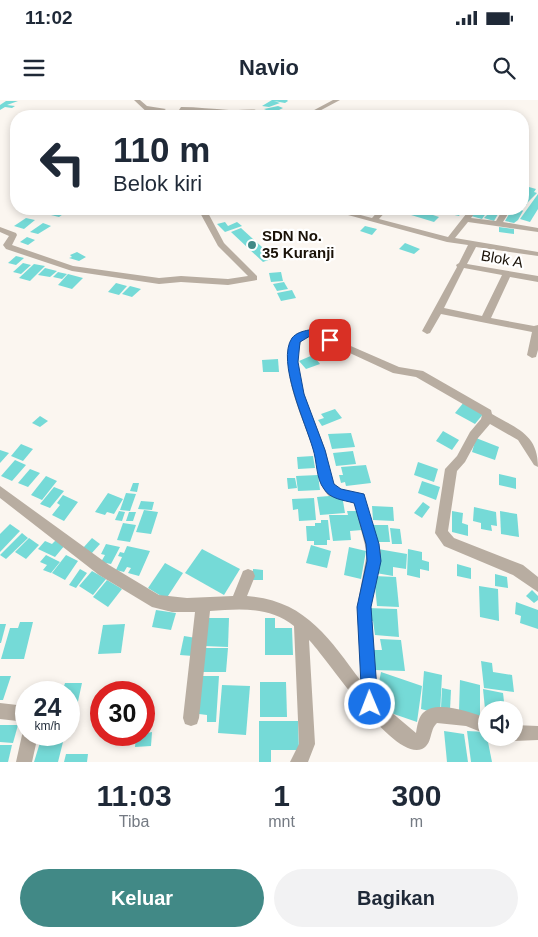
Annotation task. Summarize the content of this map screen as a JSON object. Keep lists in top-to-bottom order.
{
  "streets": {
    "street": ["Blok A"]
  },
  "places": ["SDN No. 35 Kuranji"],
  "page": {
    "status": "11:02",
    "header": "Navio",
    "turn": ["110 m", "Belok kiri"],
    "speed": "24 km/h",
    "limit": "30",
    "eta": [
      "11:03",
      "Tiba",
      "1",
      "mnt",
      "300",
      "m"
    ],
    "buttons": ["Keluar", "Bagikan"]
  }
}
